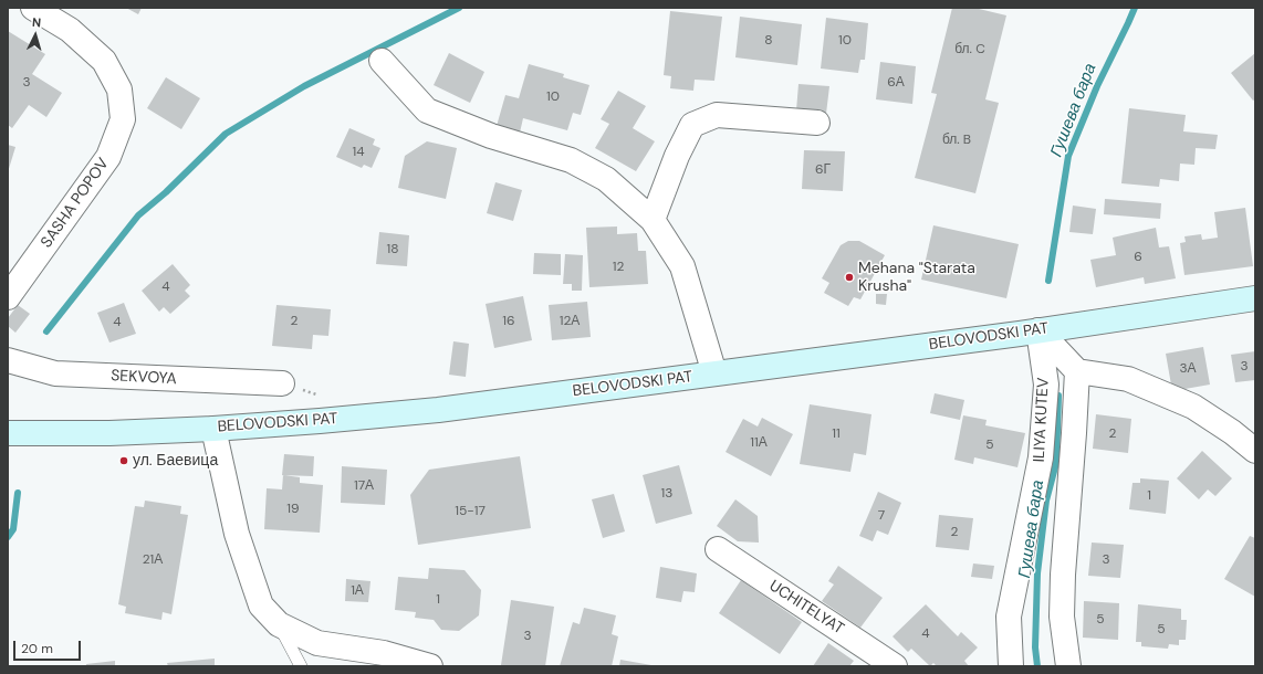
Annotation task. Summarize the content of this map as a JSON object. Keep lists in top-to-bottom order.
{
  "streets": {
    "street": [
      "SASHA POPOV",
      "BELOVODSKI PAT",
      "SEKVOYA",
      "ILIYA KUTEV",
      "UCHITELYAT"
    ]
  },
  "crossings": [
    ["BELOVODSKI PAT", "ILIYA KUTEV"]
  ],
  "water": ["Гушева бара"],
  "places": ["Mehana \"Starata Krusha\"", "ул. Баевица"],
  "house_numbers": [
    "8",
    "10",
    "бл. C",
    "3",
    "6А",
    "10",
    "бл. B",
    "14",
    "6Г",
    "18",
    "6",
    "12",
    "4",
    "2",
    "16",
    "12А",
    "4",
    "3",
    "3А",
    "11",
    "2",
    "11А",
    "5",
    "17А",
    "13",
    "1",
    "19",
    "15-17",
    "7",
    "2",
    "21А",
    "3",
    "1А",
    "1",
    "5",
    "5",
    "4",
    "3"
  ],
  "scale_bar": "20 m",
  "north": "top"
}
